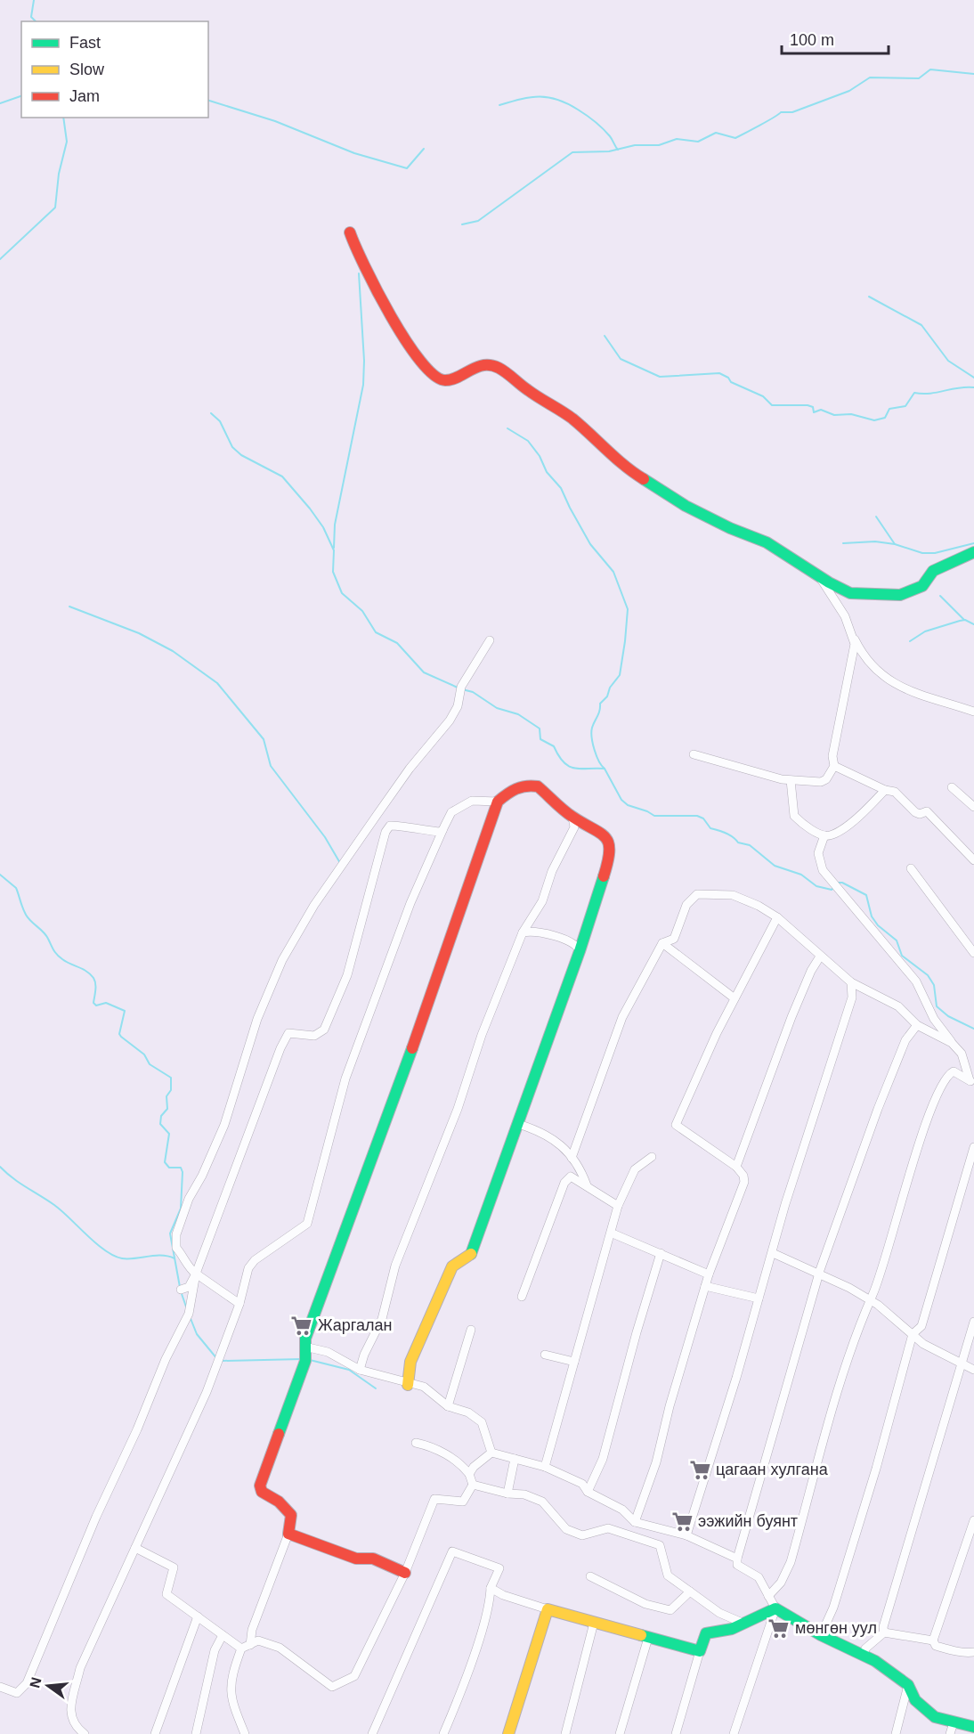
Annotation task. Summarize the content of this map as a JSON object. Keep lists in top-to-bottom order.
{
  "places": {
    "supermarket": [
      "Жаргалан",
      "цагаан хулгана",
      "ээжийн буянт",
      "мөнгөн уул"
    ]
  },
  "legend": ["Fast", "Slow", "Jam"],
  "scale_bar": "100 m",
  "north": "left"
}
